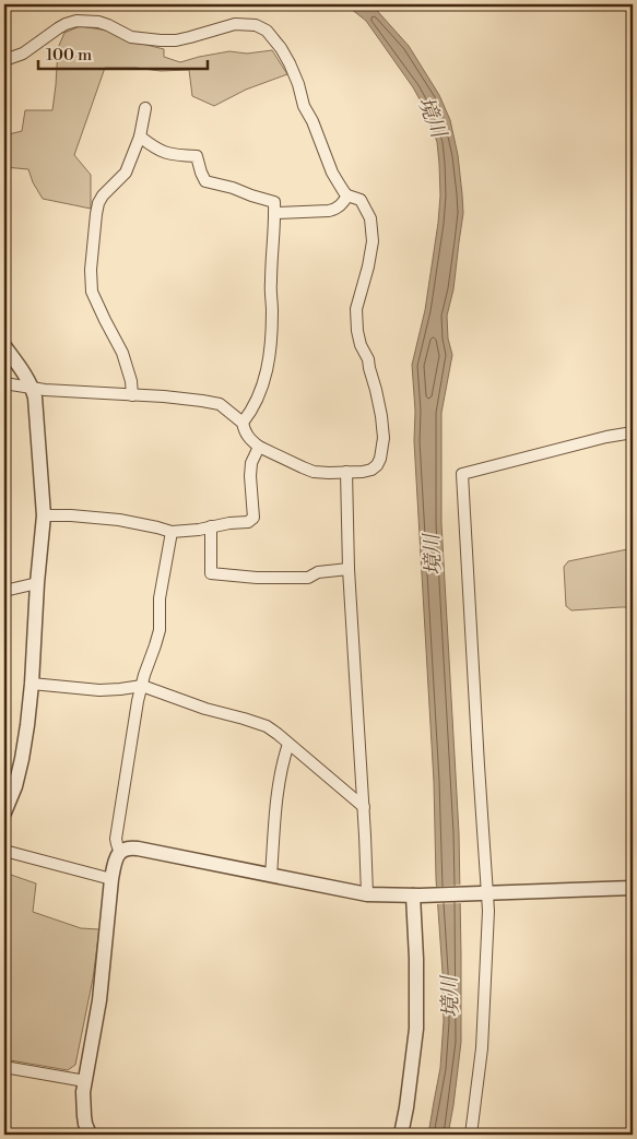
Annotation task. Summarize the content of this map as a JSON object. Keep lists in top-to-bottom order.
{
  "water": ["境川"],
  "scale_bar": "100 m"
}
